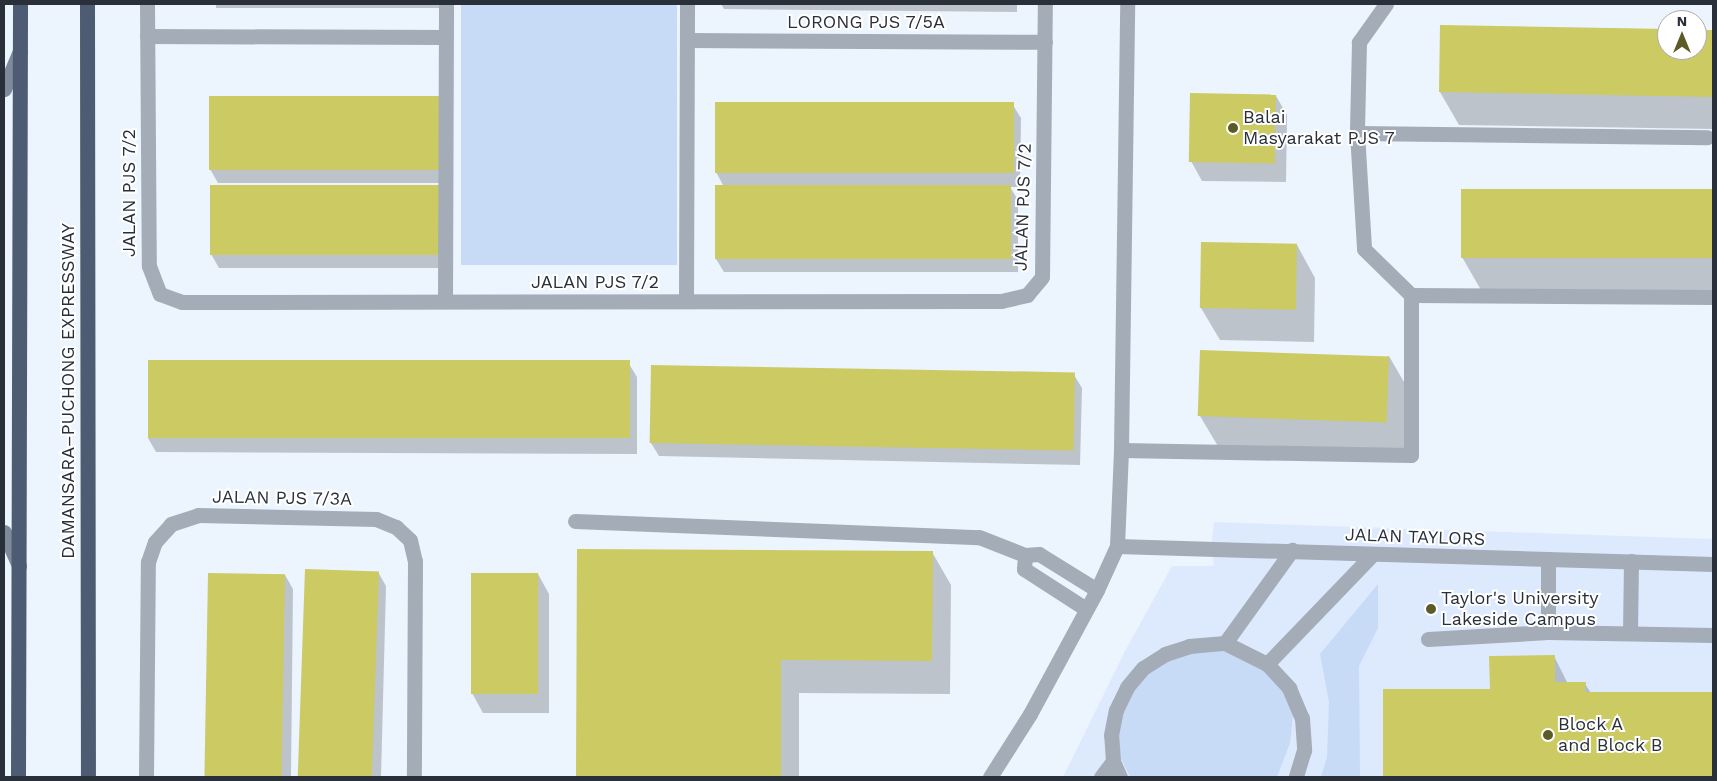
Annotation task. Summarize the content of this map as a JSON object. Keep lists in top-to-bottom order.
{
  "streets": {
    "highway": ["DAMANSARA–PUCHONG EXPRESSWAY"],
    "street": [
      "LORONG PJS 7/5A",
      "JALAN PJS 7/2",
      "JALAN PJS 7/3A",
      "JALAN TAYLORS"
    ]
  },
  "crossings": [
    ["LORONG PJS 7/5A", "JALAN PJS 7/2"]
  ],
  "places": ["Balai Masyarakat PJS 7", "Taylor's University Lakeside Campus", "Block A and Block B"],
  "north": "top"
}
